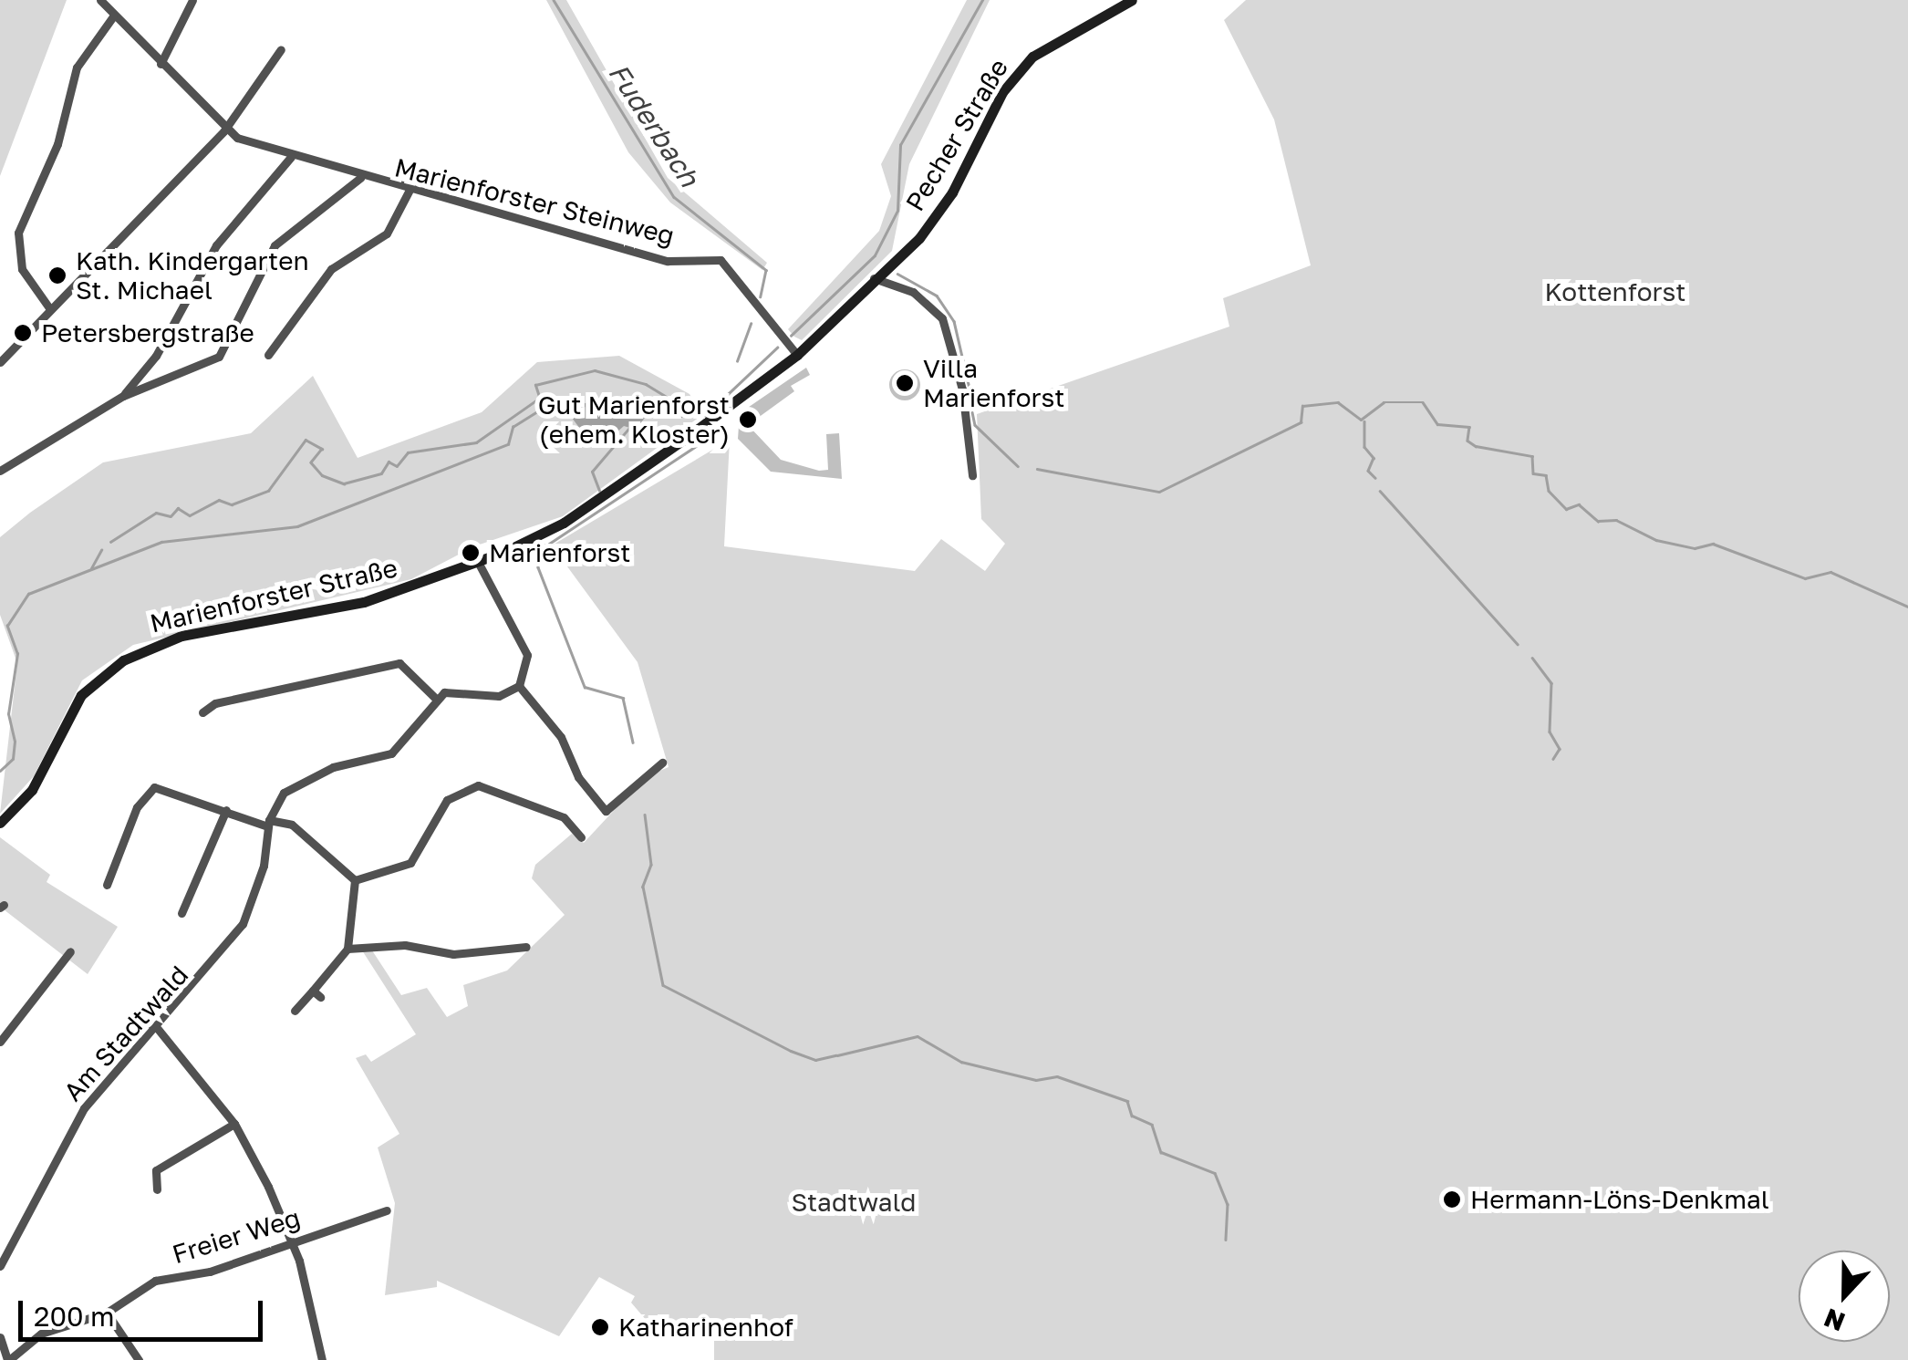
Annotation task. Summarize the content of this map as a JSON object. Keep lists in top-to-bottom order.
{
  "streets": {
    "main road": ["Pecher Straße", "Marienforster Straße"],
    "street": ["Marienforster Steinweg", "Am Stadtwald", "Freier Weg"]
  },
  "crossings": [
    ["Pecher Straße", "Marienforster Steinweg"],
    ["Pecher Straße", "Marienforster Straße"],
    ["Marienforster Steinweg", "Marienforster Straße"]
  ],
  "water": ["Fuderbach"],
  "parks": ["Kottenforst", "Stadtwald"],
  "places": [
    "Kath. Kindergarten St. Michael",
    "Petersbergstraße",
    "Villa Marienforst",
    "Gut Marienforst (ehem. Kloster)",
    "Marienforst",
    "Hermann-Löns-Denkmal",
    "Katharinenhof"
  ],
  "scale_bar": "200 m",
  "north": "bottom"
}
